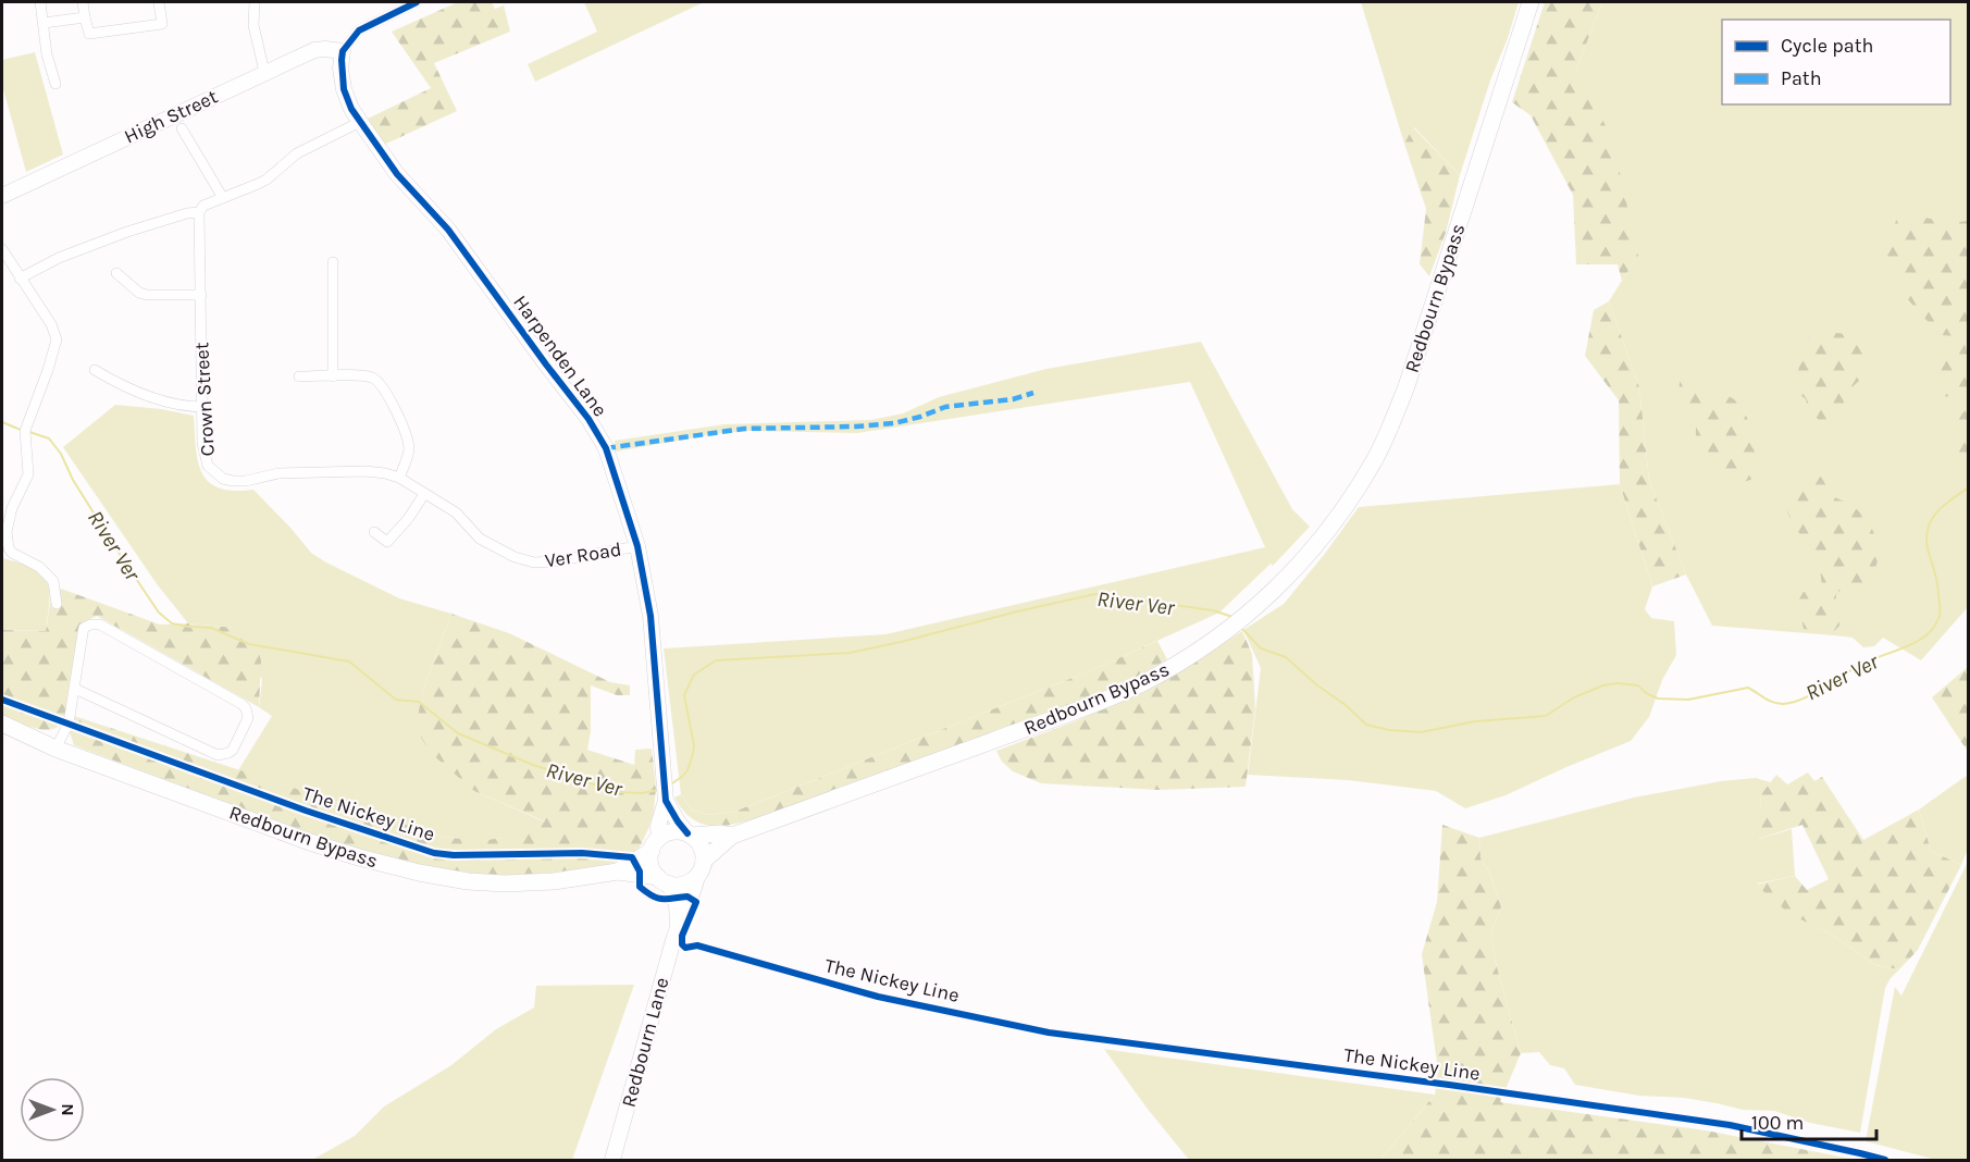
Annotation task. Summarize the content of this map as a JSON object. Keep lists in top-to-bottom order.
{
  "streets": {
    "main road": ["Redbourn Bypass"],
    "street": [
      "High Street",
      "Harpenden Lane",
      "Crown Street",
      "Ver Road",
      "Redbourn Lane"
    ],
    "cycle path": ["The Nickey Line"]
  },
  "crossings": [
    ["High Street", "Harpenden Lane"],
    ["Redbourn Bypass", "Harpenden Lane"],
    ["Redbourn Bypass", "Redbourn Lane"],
    ["Harpenden Lane", "Ver Road"],
    ["Harpenden Lane", "Redbourn Lane"],
    ["Crown Street", "Ver Road"]
  ],
  "water": ["River Ver"],
  "legend": ["Cycle path", "Path"],
  "scale_bar": "100 m",
  "north": "right"
}
